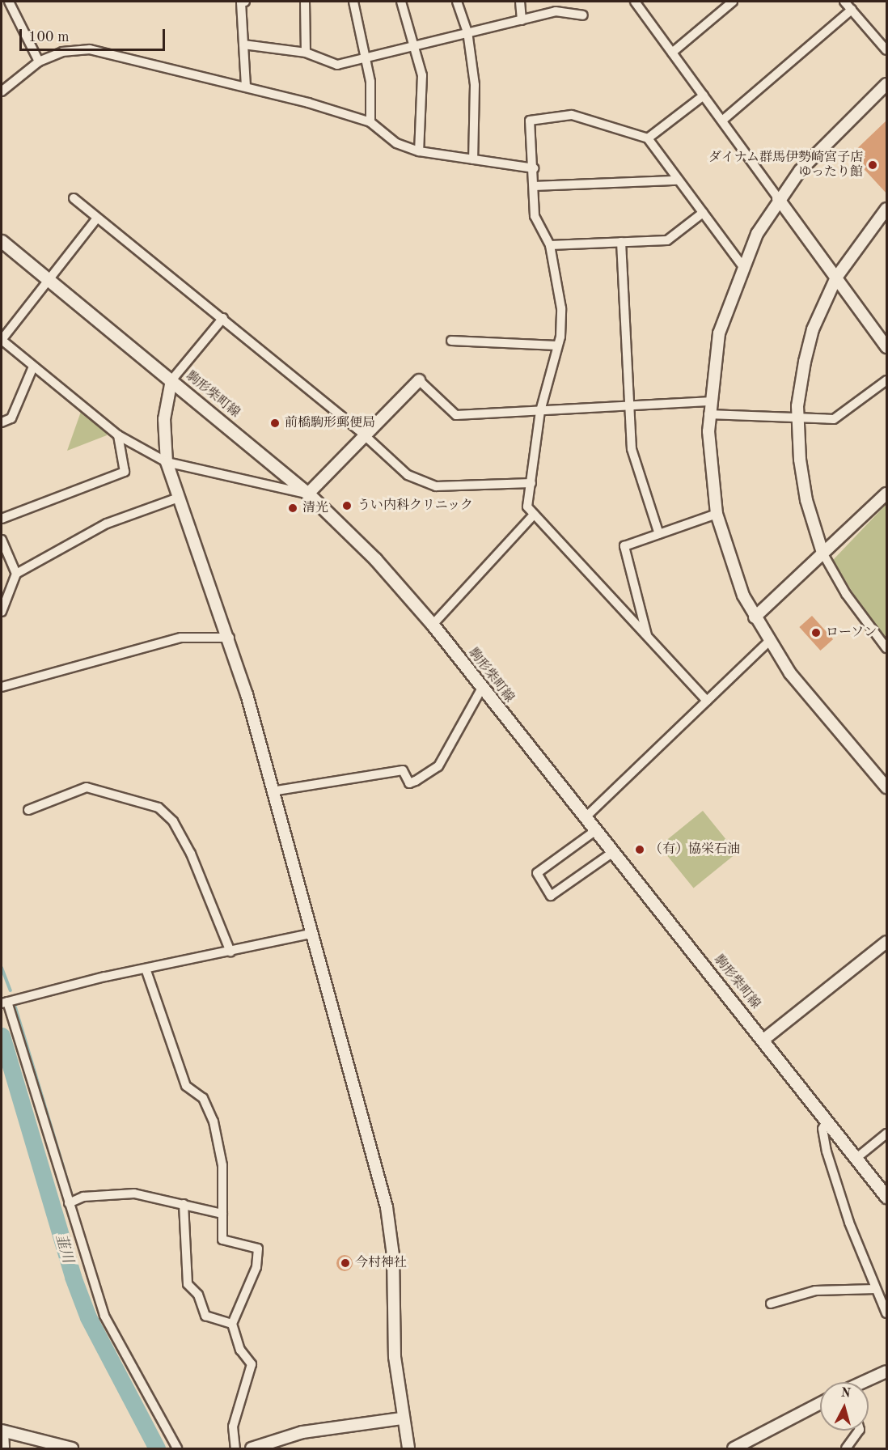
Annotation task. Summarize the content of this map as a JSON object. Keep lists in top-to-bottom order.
{
  "streets": {
    "main road": ["駒形柴町線"]
  },
  "water": ["韮川"],
  "places": [
    "ダイナム群馬伊勢崎宮子店 ゆったり館",
    "前橋駒形郵便局",
    "うい内科クリニック",
    "清光",
    "ローソン",
    "（有）協栄石油",
    "今村神社"
  ],
  "scale_bar": "100 m",
  "north": "top"
}
